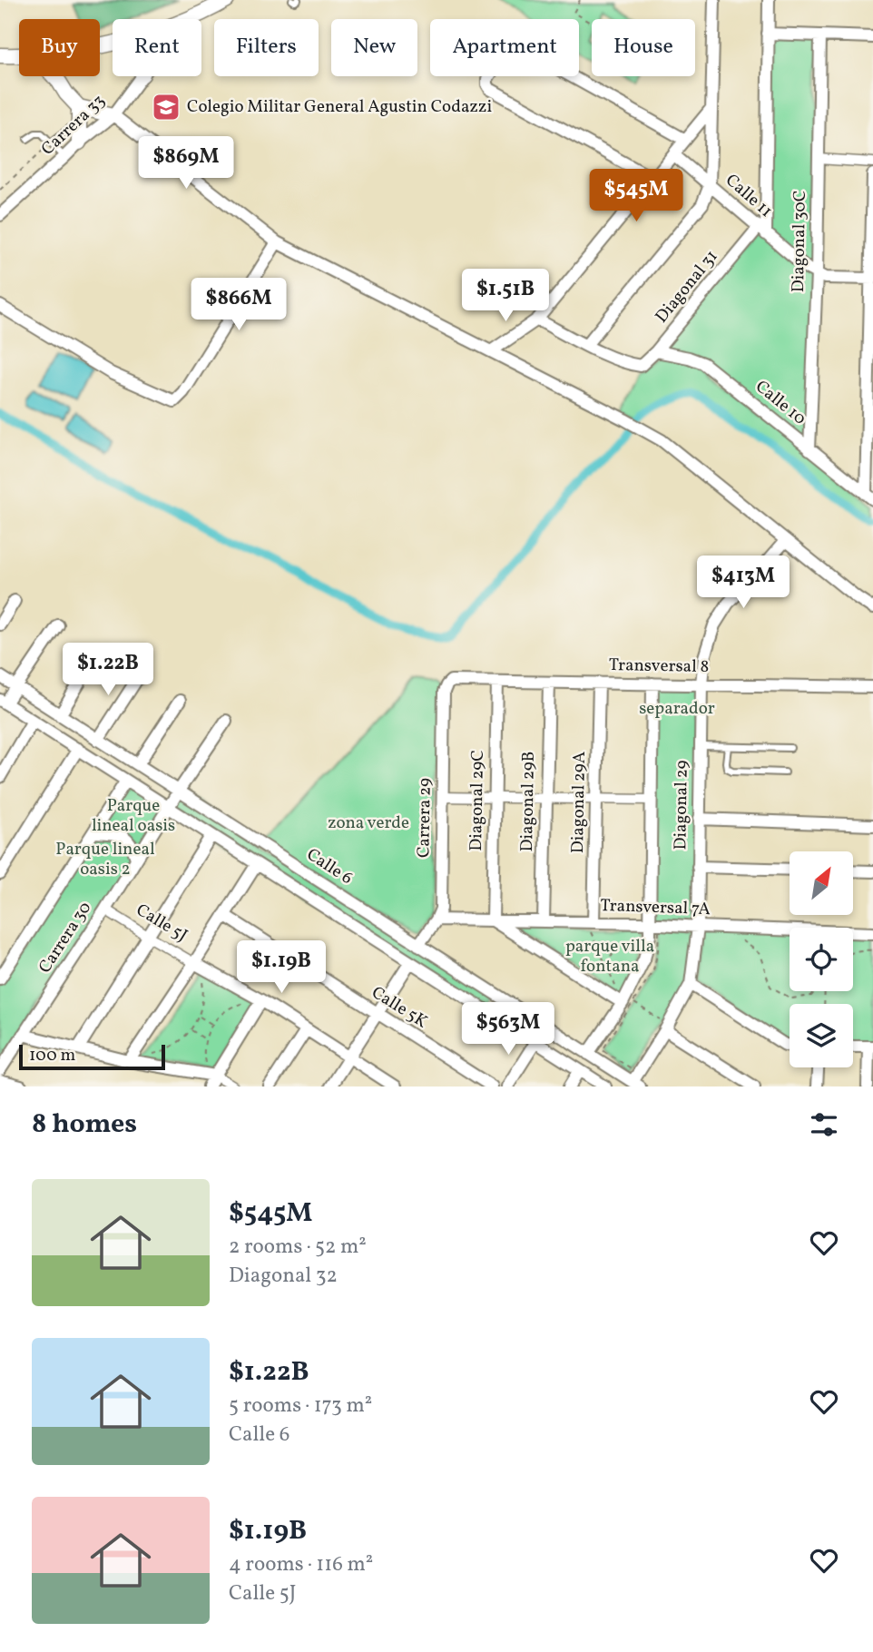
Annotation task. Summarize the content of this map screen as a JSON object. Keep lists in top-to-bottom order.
{
  "streets": {
    "street": [
      "Carrera 33",
      "Calle 11",
      "Diagonal 30C",
      "Diagonal 31",
      "Calle 10",
      "Transversal 8",
      "Diagonal 29C",
      "Diagonal 29B",
      "Diagonal 29A",
      "Diagonal 29",
      "Carrera 29",
      "Calle 6",
      "Transversal 7A",
      "Calle 5J",
      "Carrera 30",
      "Calle 5K"
    ]
  },
  "crossings": [
    ["Calle 11", "Diagonal 30C"],
    ["Calle 11", "Diagonal 31"],
    ["Diagonal 30C", "Calle 10"],
    ["Diagonal 31", "Calle 10"],
    ["Transversal 8", "Diagonal 29C"],
    ["Transversal 8", "Diagonal 29B"],
    ["Transversal 8", "Diagonal 29A"],
    ["Transversal 8", "Diagonal 29"],
    ["Transversal 8", "Carrera 29"],
    ["Diagonal 29C", "Transversal 7A"],
    ["Diagonal 29B", "Transversal 7A"],
    ["Diagonal 29A", "Transversal 7A"],
    ["Diagonal 29", "Calle 6"],
    ["Diagonal 29", "Transversal 7A"],
    ["Carrera 29", "Calle 6"],
    ["Carrera 29", "Transversal 7A"],
    ["Calle 6", "Carrera 30"],
    ["Calle 5J", "Carrera 30"]
  ],
  "parks": [
    "separador",
    "Parque lineal oasis",
    "zona verde",
    "Parque lineal oasis 2",
    "parque villa fontana"
  ],
  "places": {
    "school or university": ["Colegio Militar General Agustin Codazzi"]
  },
  "scale_bar": "100 m",
  "north": "top right",
  "page": {
    "chip": [
      "Buy",
      "Rent",
      "Filters",
      "New",
      "Apartment",
      "House"
    ],
    "price": [
      "$869M",
      "$545M",
      "$1.51B",
      "$866M",
      "$413M",
      "$1.22B",
      "$1.19B",
      "$563M"
    ],
    "scale": "100 m",
    "heading": "8 homes",
    "list": [
      {
        "name": "$545M",
        "note": "2 rooms · 52 m² · Diagonal 32"
      },
      {
        "name": "$1.22B",
        "note": "5 rooms · 173 m² · Calle 6"
      },
      {
        "name": "$1.19B",
        "note": "4 rooms · 116 m² · Calle 5J"
      }
    ]
  }
}
